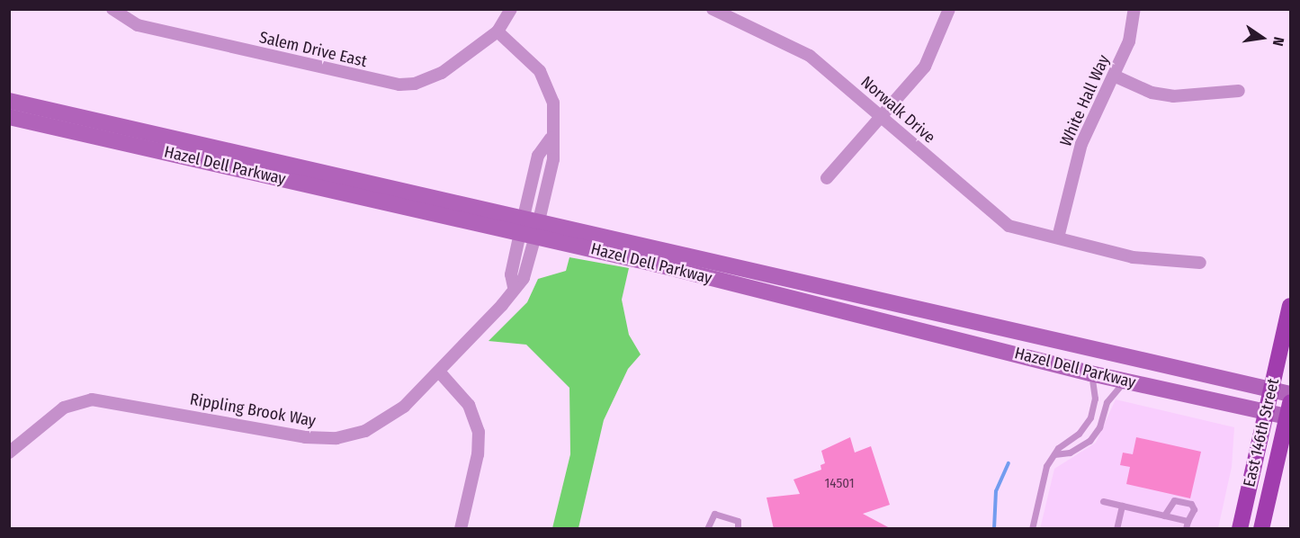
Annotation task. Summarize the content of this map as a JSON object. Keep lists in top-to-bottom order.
{
  "streets": {
    "main road": ["Hazel Dell Parkway", "East 146th Street"],
    "street": [
      "Salem Drive East",
      "White Hall Way",
      "Norwalk Drive",
      "Rippling Brook Way"
    ]
  },
  "crossings": [
    ["Salem Drive East", "Rippling Brook Way"],
    ["White Hall Way", "Norwalk Drive"],
    ["Hazel Dell Parkway", "Rippling Brook Way"],
    ["Hazel Dell Parkway", "East 146th Street"]
  ],
  "house_numbers": ["14501"],
  "north": "right"
}
